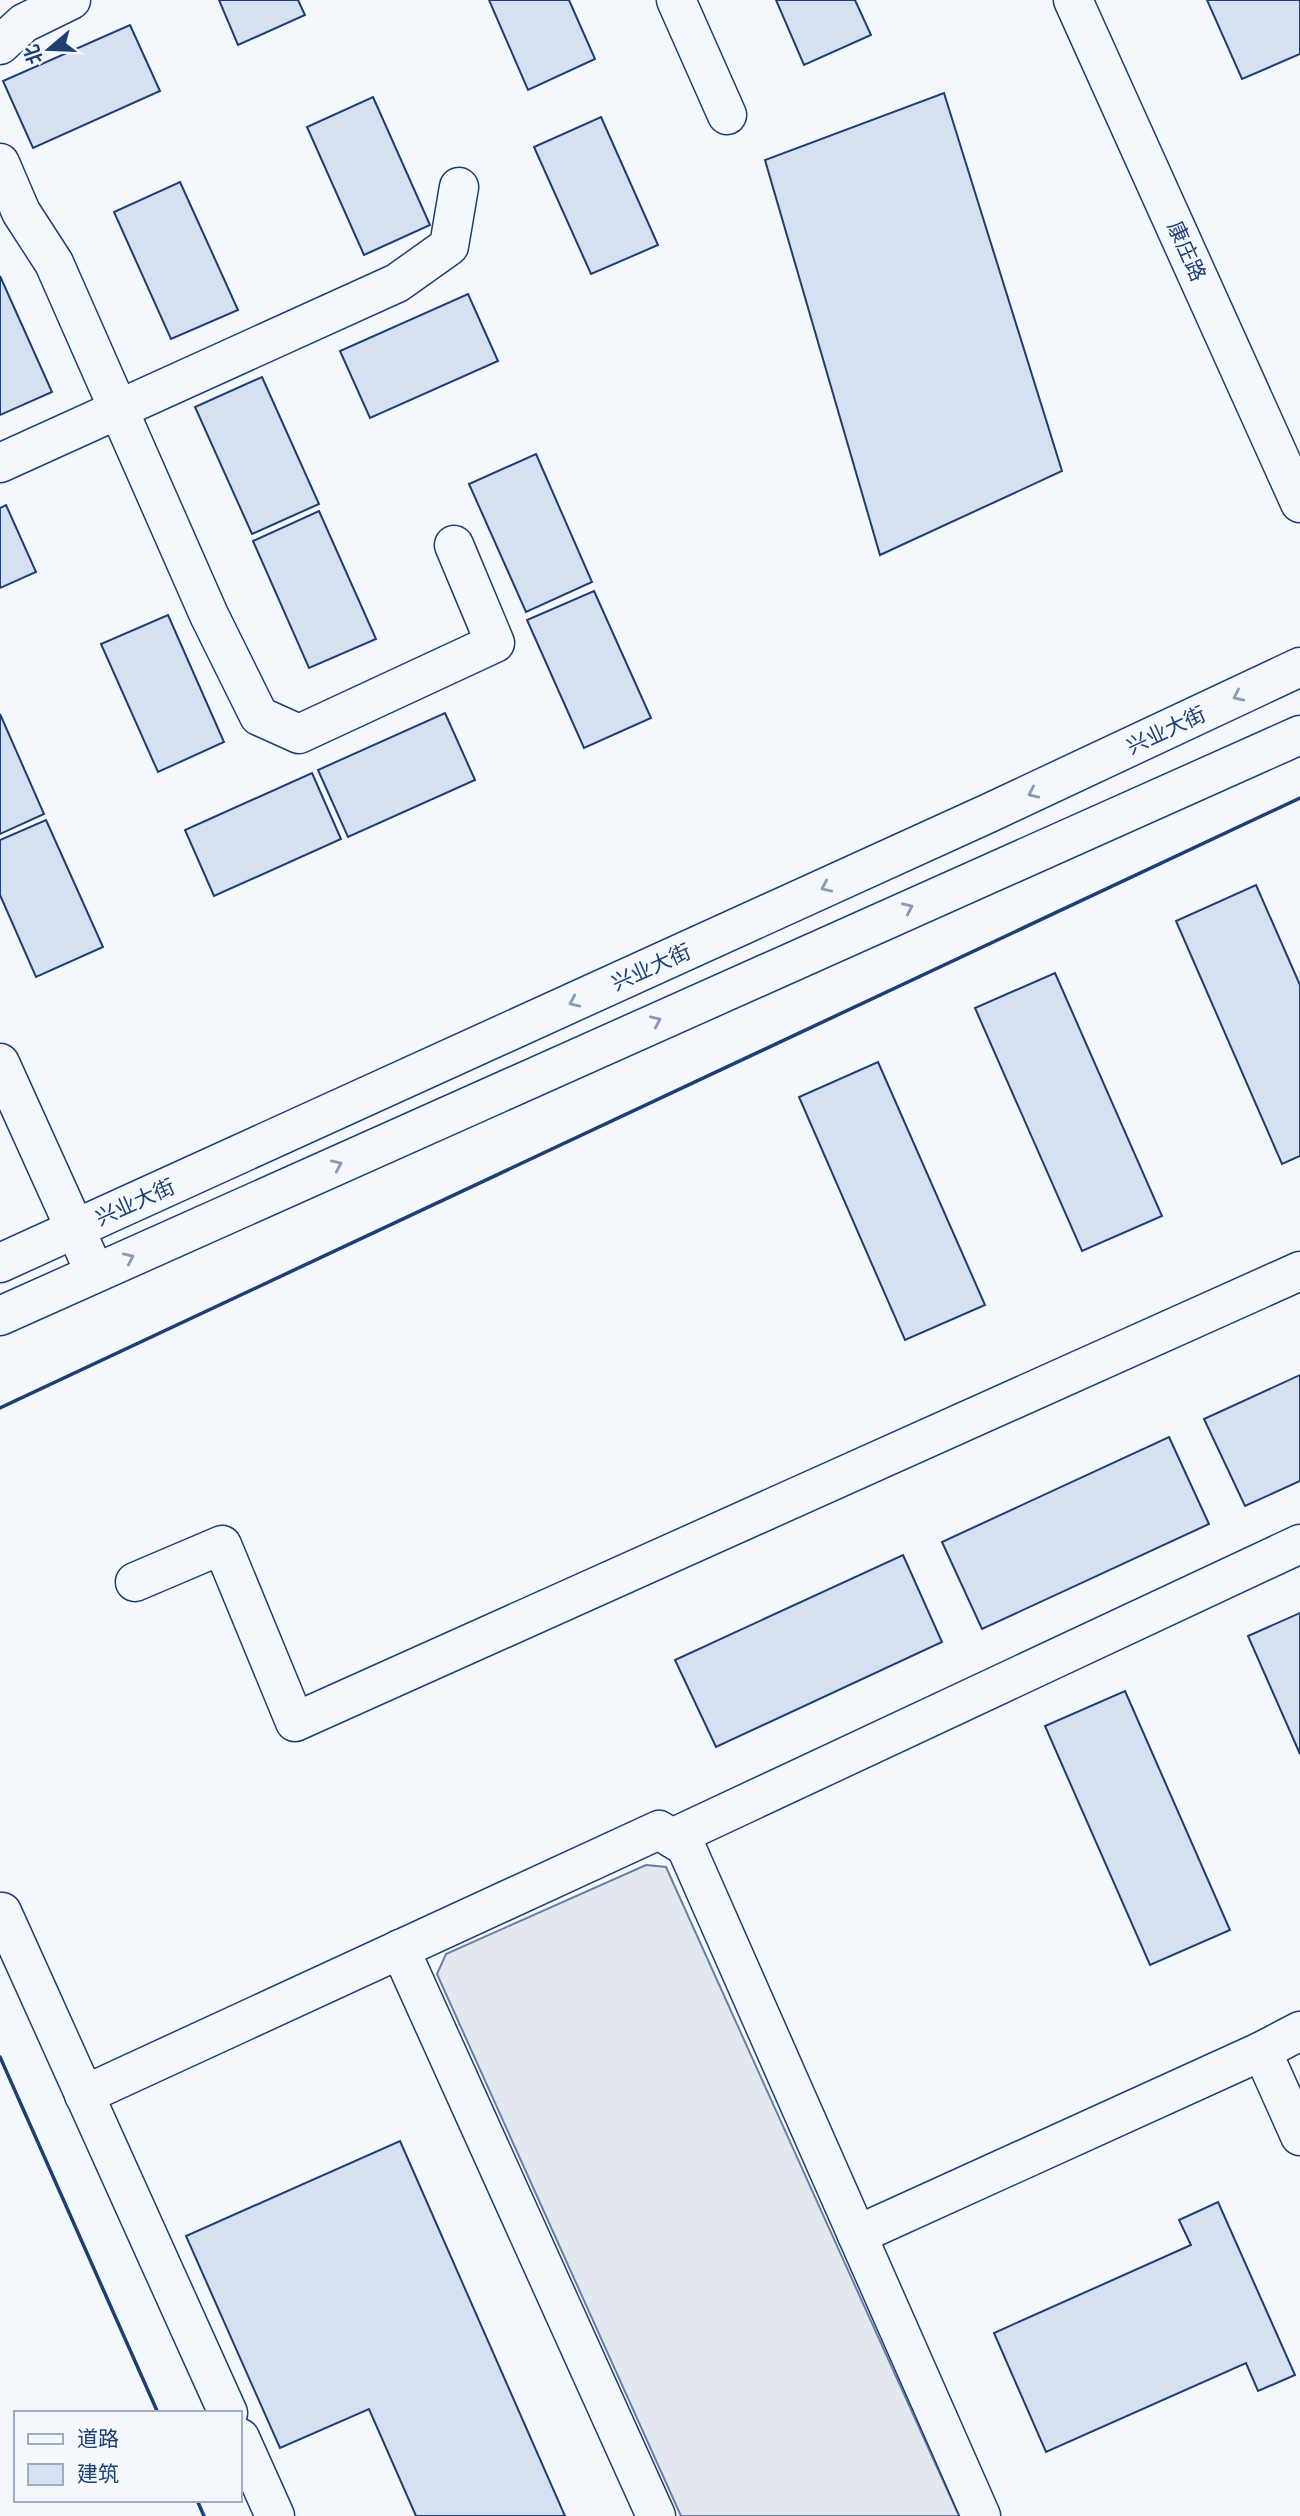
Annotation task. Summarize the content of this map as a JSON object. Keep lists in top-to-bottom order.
{
  "streets": {
    "street": ["康庄路", "兴业大街"]
  },
  "legend": ["道路", "建筑"],
  "north": "left"
}
